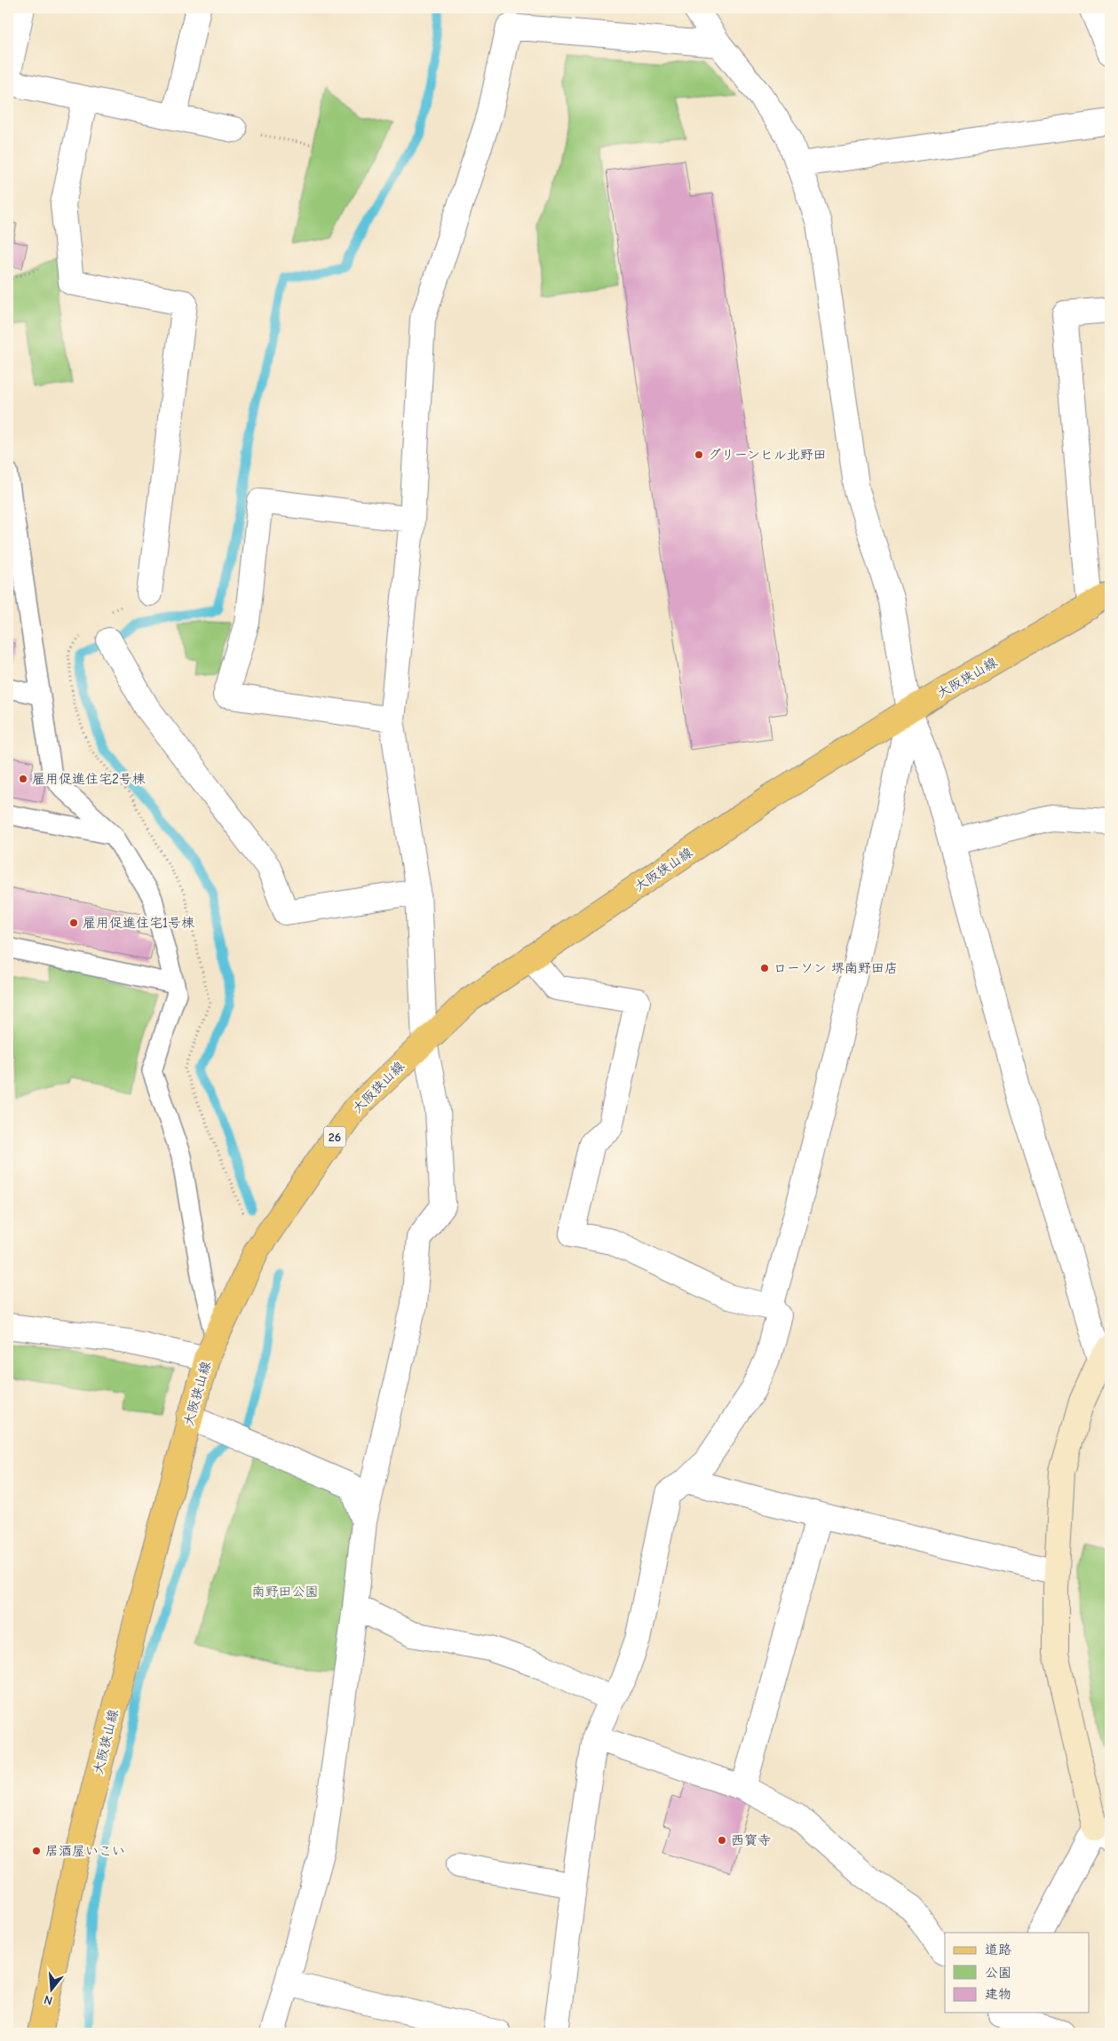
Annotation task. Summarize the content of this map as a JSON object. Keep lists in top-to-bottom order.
{
  "streets": {
    "main road": ["大阪狭山線", "26"]
  },
  "parks": ["南野田公園"],
  "places": [
    "グリーンヒル北野田",
    "雇用促進住宅2号棟",
    "雇用促進住宅1号棟",
    "ローソン 堺南野田店",
    "西寳寺",
    "居酒屋いこい"
  ],
  "legend": ["道路", "公園", "建物"],
  "north": "bottom"
}
